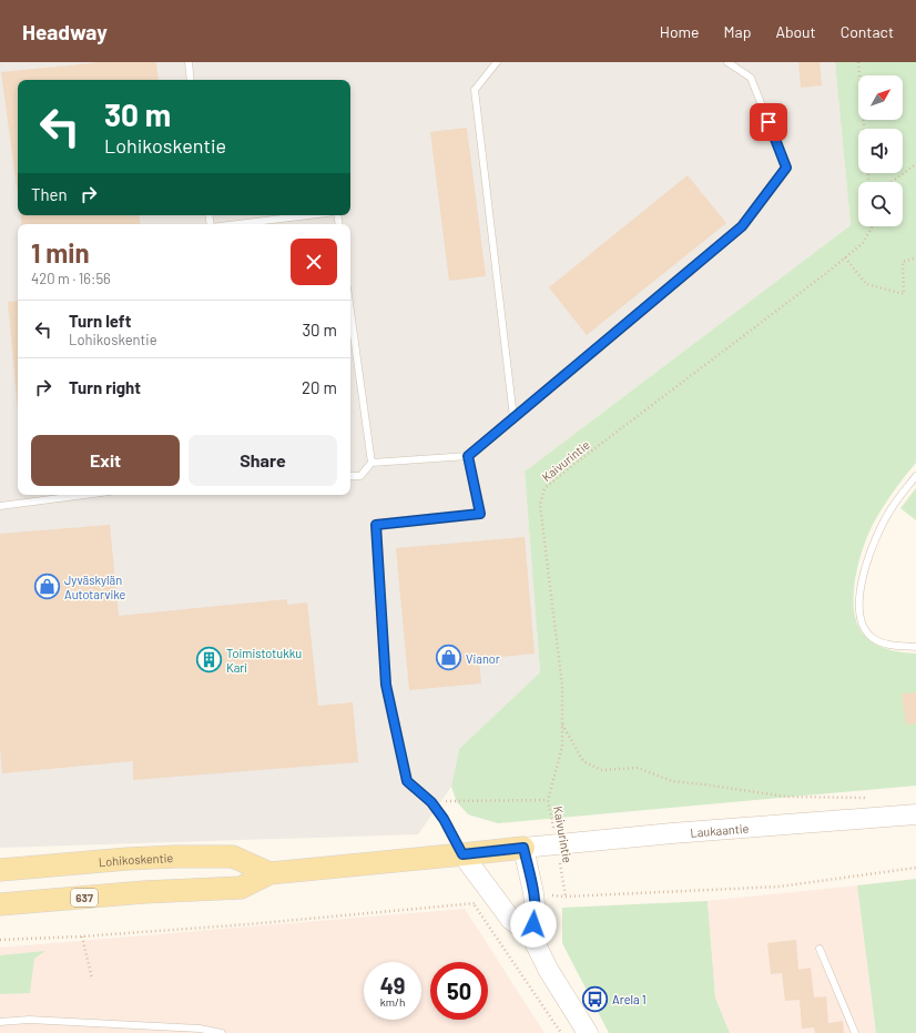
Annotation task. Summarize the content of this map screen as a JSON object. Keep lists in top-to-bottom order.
{
  "streets": {
    "main road": ["Laukaantie", "Lohikoskentie", "637"],
    "path": ["Kaivurintie"]
  },
  "crossings": [
    ["Kaivurintie", "Laukaantie"],
    ["Laukaantie", "637"],
    ["Lohikoskentie", "637"]
  ],
  "places": {
    "shop": ["Jyväskylän Autotarvike", "Vianor"],
    "building": ["Toimistotukku Kari"],
    "bus stop": ["Arela 1"]
  },
  "north": "top right",
  "page": {
    "header": "Headway",
    "nav": [
      "Home",
      "Map",
      "About",
      "Contact"
    ],
    "turn": ["30 m", "Lohikoskentie"],
    "then": "Then",
    "heading": ["1 min", "420 m · 16:56"],
    "list": [
      {
        "name": "Turn left",
        "note": "Lohikoskentie",
        "value": "30 m"
      },
      {
        "name": "Turn right",
        "value": "20 m"
      }
    ],
    "buttons": ["Exit", "Share"],
    "speed": "49 km/h",
    "limit": "50"
  }
}
